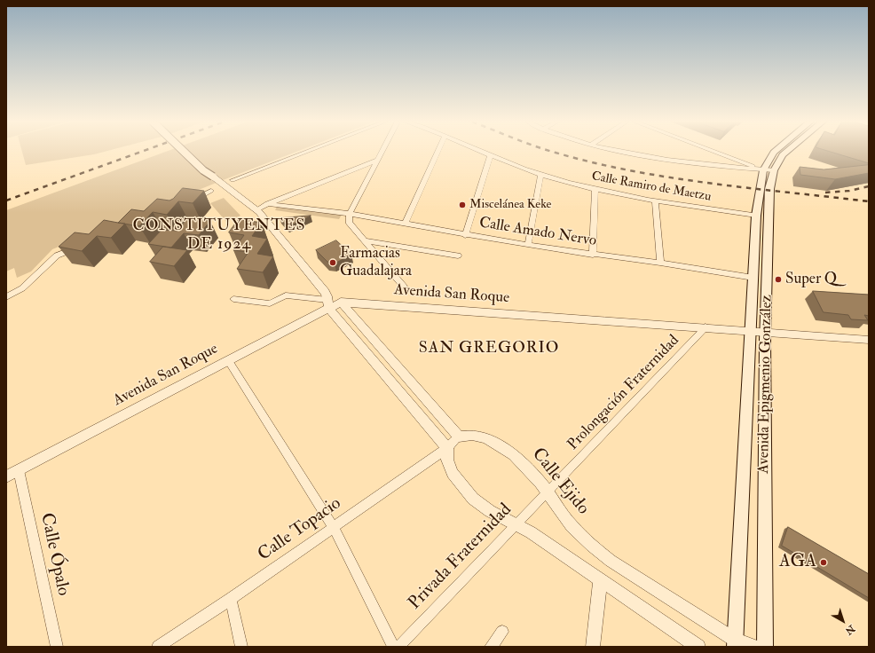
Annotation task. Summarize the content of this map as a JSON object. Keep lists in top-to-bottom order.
{
  "streets": {
    "main road": ["Avenida Epigmenio González"],
    "street": [
      "Calle Ramiro de Maetzu",
      "Calle Amado Nervo",
      "Avenida San Roque",
      "Prolongación Fraternidad",
      "Calle Ejido",
      "Calle Topacio",
      "Calle Ópalo",
      "Privada Fraternidad"
    ]
  },
  "crossings": [
    ["Calle Ramiro de Maetzu", "Avenida Epigmenio González"],
    ["Calle Amado Nervo", "Avenida Epigmenio González"],
    ["Avenida San Roque", "Avenida Epigmenio González"],
    ["Avenida San Roque", "Prolongación Fraternidad"],
    ["Avenida San Roque", "Calle Ópalo"],
    ["Avenida Epigmenio González", "Calle Ejido"],
    ["Prolongación Fraternidad", "Calle Ejido"],
    ["Prolongación Fraternidad", "Privada Fraternidad"],
    ["Calle Ejido", "Calle Topacio"],
    ["Calle Ejido", "Privada Fraternidad"]
  ],
  "districts": ["CONSTITUYENTES DE 1924", "SAN GREGORIO"],
  "places": [
    "Miscelánea Keke",
    "Farmacias Guadalajara",
    "Super Q",
    "AGA"
  ],
  "north": "bottom right"
}
